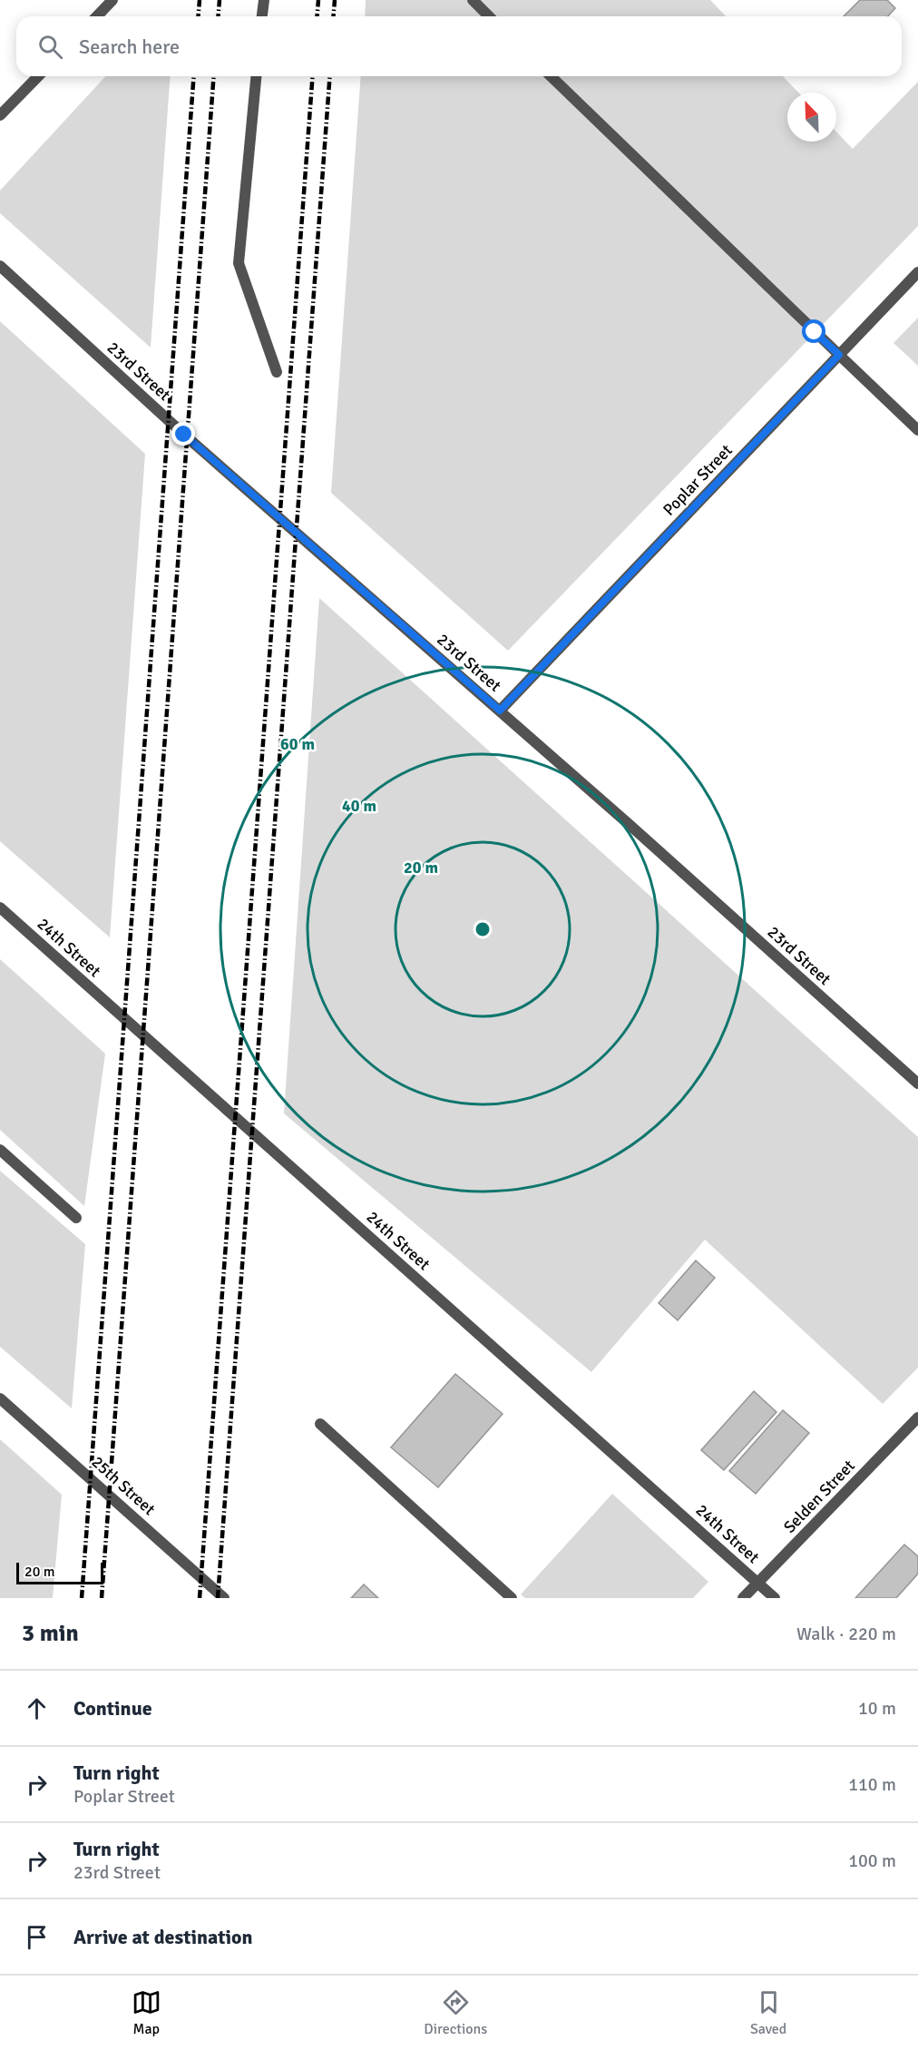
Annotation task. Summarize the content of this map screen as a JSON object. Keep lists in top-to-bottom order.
{
  "streets": {
    "street": [
      "23rd Street",
      "Poplar Street",
      "24th Street",
      "25th Street",
      "Selden Street"
    ]
  },
  "crossings": [
    ["23rd Street", "Poplar Street"],
    ["24th Street", "Selden Street"]
  ],
  "scale_bar": "20 m",
  "north": "top left",
  "page": {
    "search": "Search here",
    "scale": "20 m",
    "heading": ["3 min", "Walk · 220 m"],
    "list": [
      ["Continue", "10 m"],
      ["Turn right", "Poplar Street", "110 m"],
      ["Turn right", "23rd Street", "100 m"],
      "Arrive at destination"
    ],
    "nav": ["Map", "Directions", "Saved"]
  },
  "rings": ["60 m", "40 m", "20 m"]
}
